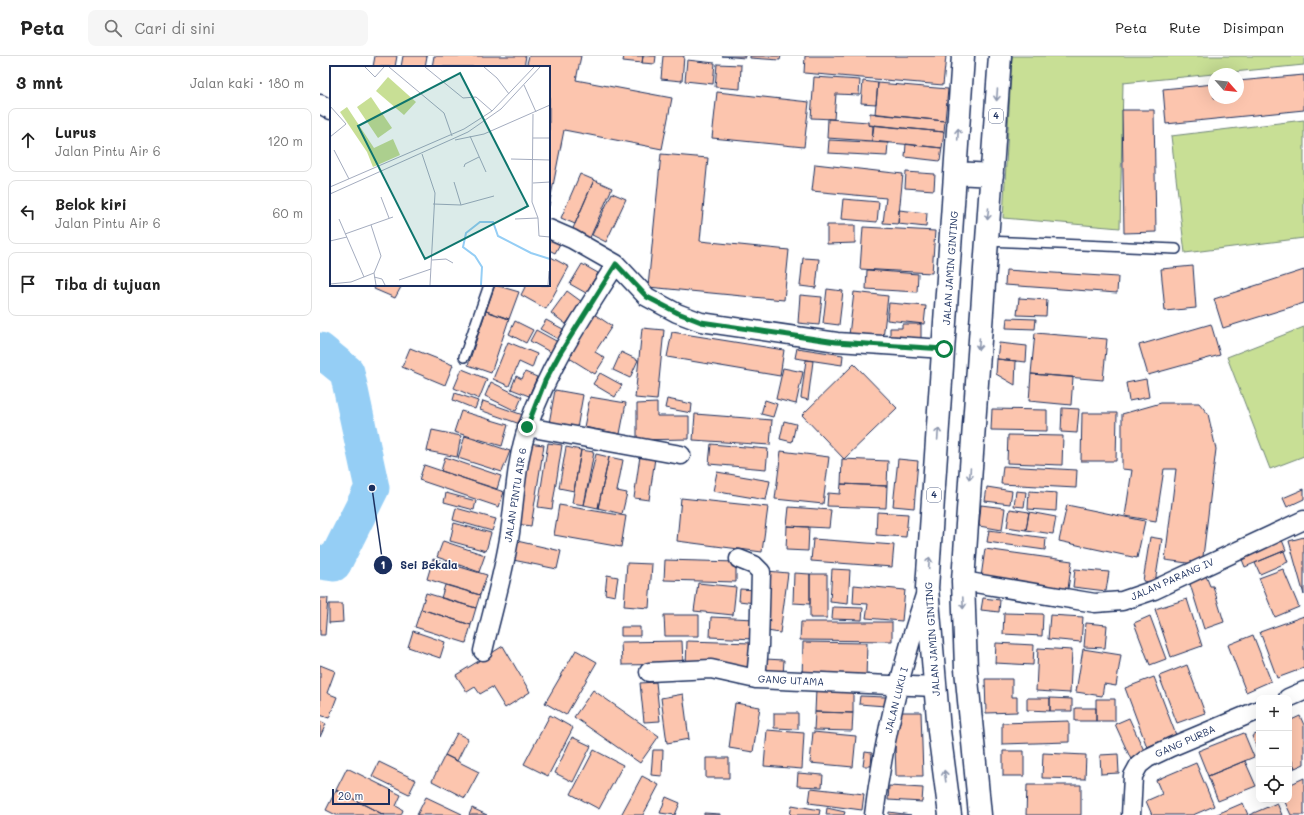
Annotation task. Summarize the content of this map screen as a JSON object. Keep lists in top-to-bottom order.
{
  "streets": {
    "highway": ["4", "JALAN JAMIN GINTING"],
    "street": [
      "JALAN PINTU AIR 6",
      "JALAN PARANG IV",
      "GANG UTAMA",
      "JALAN LUKU I",
      "GANG PURBA"
    ]
  },
  "crossings": [
    ["4", "JALAN PARANG IV"],
    ["JALAN JAMIN GINTING", "GANG UTAMA"],
    ["JALAN JAMIN GINTING", "JALAN LUKU I"],
    ["GANG UTAMA", "JALAN LUKU I"]
  ],
  "places": ["Sei Bekala"],
  "scale_bar": "20 m",
  "north": "bottom right",
  "page": {
    "header": "Peta",
    "search": "Cari di sini",
    "nav": ["Peta", "Rute", "Disimpan"],
    "heading": ["3 mnt", "Jalan kaki · 180 m"],
    "list": [
      ["Lurus", "Jalan Pintu Air 6", "120 m"],
      ["Belok kiri", "Jalan Pintu Air 6", "60 m"],
      "Tiba di tujuan"
    ],
    "map_buttons": ["+", "−"],
    "scale": "20 m"
  }
}
